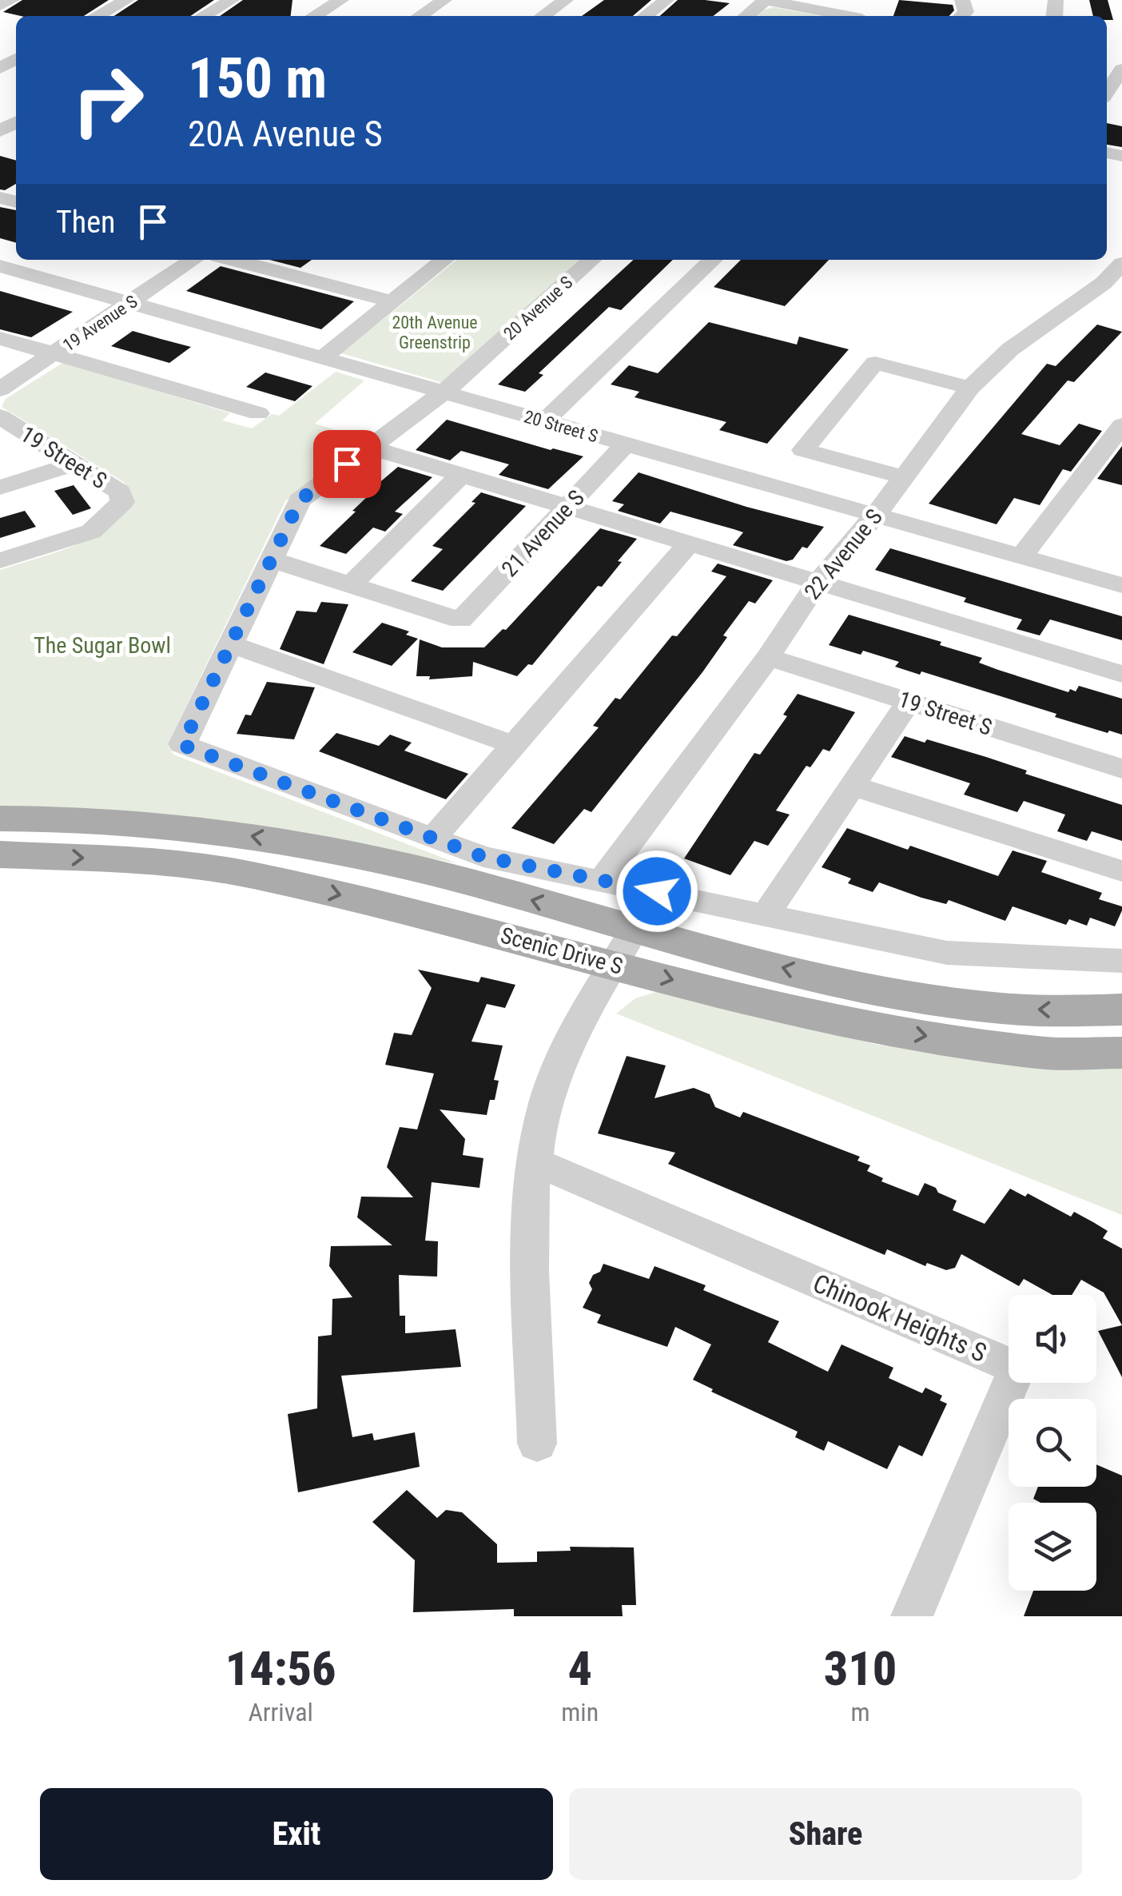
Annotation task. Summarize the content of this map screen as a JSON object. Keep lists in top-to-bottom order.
{
  "streets": {
    "main road": ["Scenic Drive S"],
    "street": [
      "20 Avenue S",
      "19 Avenue S",
      "20 Street S",
      "19 Street S",
      "21 Avenue S",
      "22 Avenue S",
      "Chinook Heights S"
    ]
  },
  "crossings": [
    ["20 Avenue S", "20 Street S"],
    ["19 Avenue S", "20 Street S"],
    ["20 Street S", "21 Avenue S"],
    ["20 Street S", "22 Avenue S"],
    ["19 Street S", "22 Avenue S"]
  ],
  "parks": ["20th Avenue Greenstrip", "The Sugar Bowl"],
  "page": {
    "turn": ["150 m", "20A Avenue S"],
    "then": "Then",
    "eta": [
      "14:56",
      "Arrival",
      "4",
      "min",
      "310",
      "m"
    ],
    "buttons": ["Exit", "Share"]
  }
}
